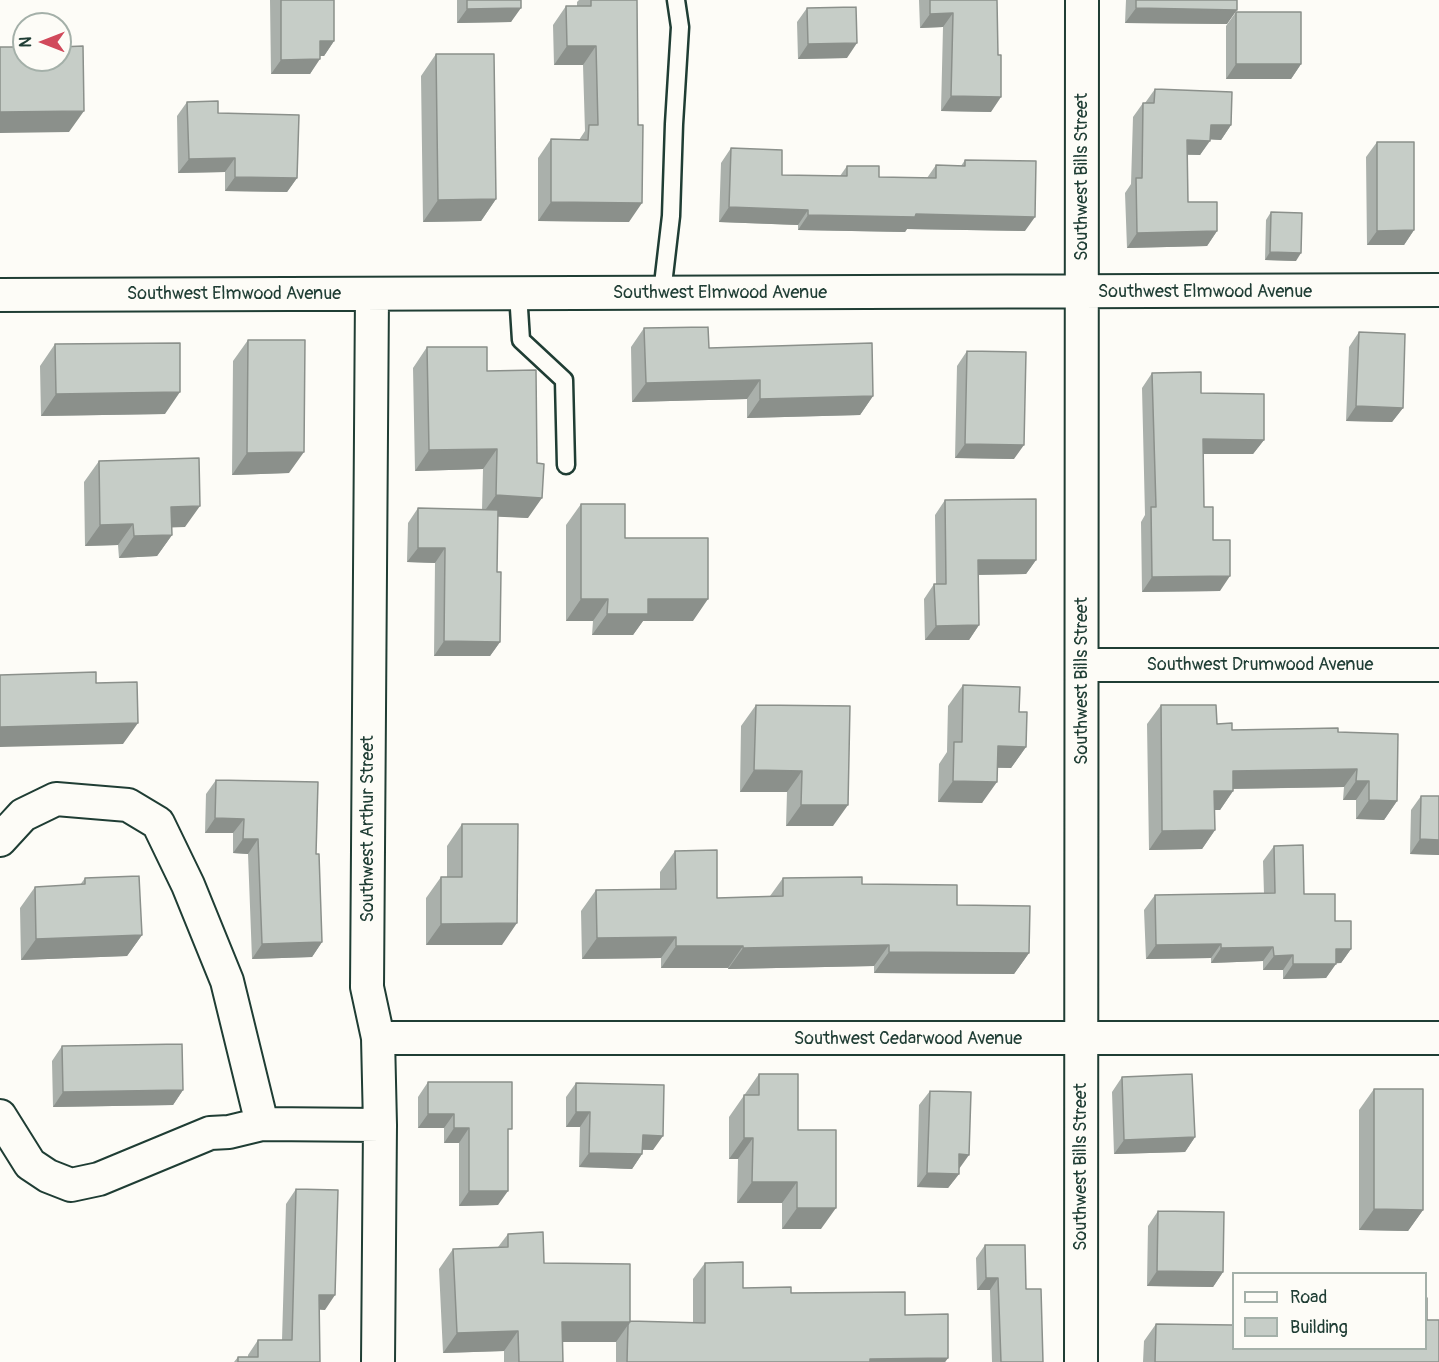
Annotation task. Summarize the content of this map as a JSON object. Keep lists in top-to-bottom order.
{
  "streets": {
    "street": [
      "Southwest Bills Street",
      "Southwest Elmwood Avenue",
      "Southwest Drumwood Avenue",
      "Southwest Arthur Street",
      "Southwest Cedarwood Avenue"
    ]
  },
  "crossings": [
    ["Southwest Bills Street", "Southwest Elmwood Avenue"],
    ["Southwest Bills Street", "Southwest Drumwood Avenue"],
    ["Southwest Bills Street", "Southwest Cedarwood Avenue"],
    ["Southwest Elmwood Avenue", "Southwest Arthur Street"],
    ["Southwest Arthur Street", "Southwest Cedarwood Avenue"]
  ],
  "legend": ["Road", "Building"],
  "north": "left"
}
